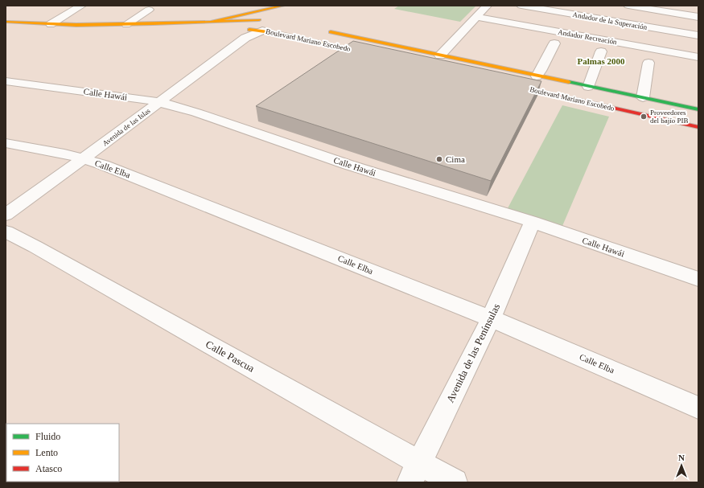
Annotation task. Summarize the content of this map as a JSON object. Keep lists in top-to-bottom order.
{
  "streets": {
    "main road": ["Boulevard Mariano Escobedo"],
    "street": [
      "Andador de la Superación",
      "Andador Recreación",
      "Calle Hawái",
      "Avenida de las Islas",
      "Calle Elba",
      "Avenida de las Penínsulas",
      "Calle Pascua"
    ]
  },
  "crossings": [
    ["Boulevard Mariano Escobedo", "Avenida de las Islas"],
    ["Calle Hawái", "Avenida de las Islas"],
    ["Calle Hawái", "Avenida de las Penínsulas"],
    ["Avenida de las Islas", "Calle Elba"],
    ["Calle Elba", "Avenida de las Penínsulas"],
    ["Avenida de las Penínsulas", "Calle Pascua"]
  ],
  "districts": ["Palmas 2000"],
  "places": ["Proveedores del bajío PIB", "Cima"],
  "legend": ["Fluido", "Lento", "Atasco"],
  "north": "top"
}
